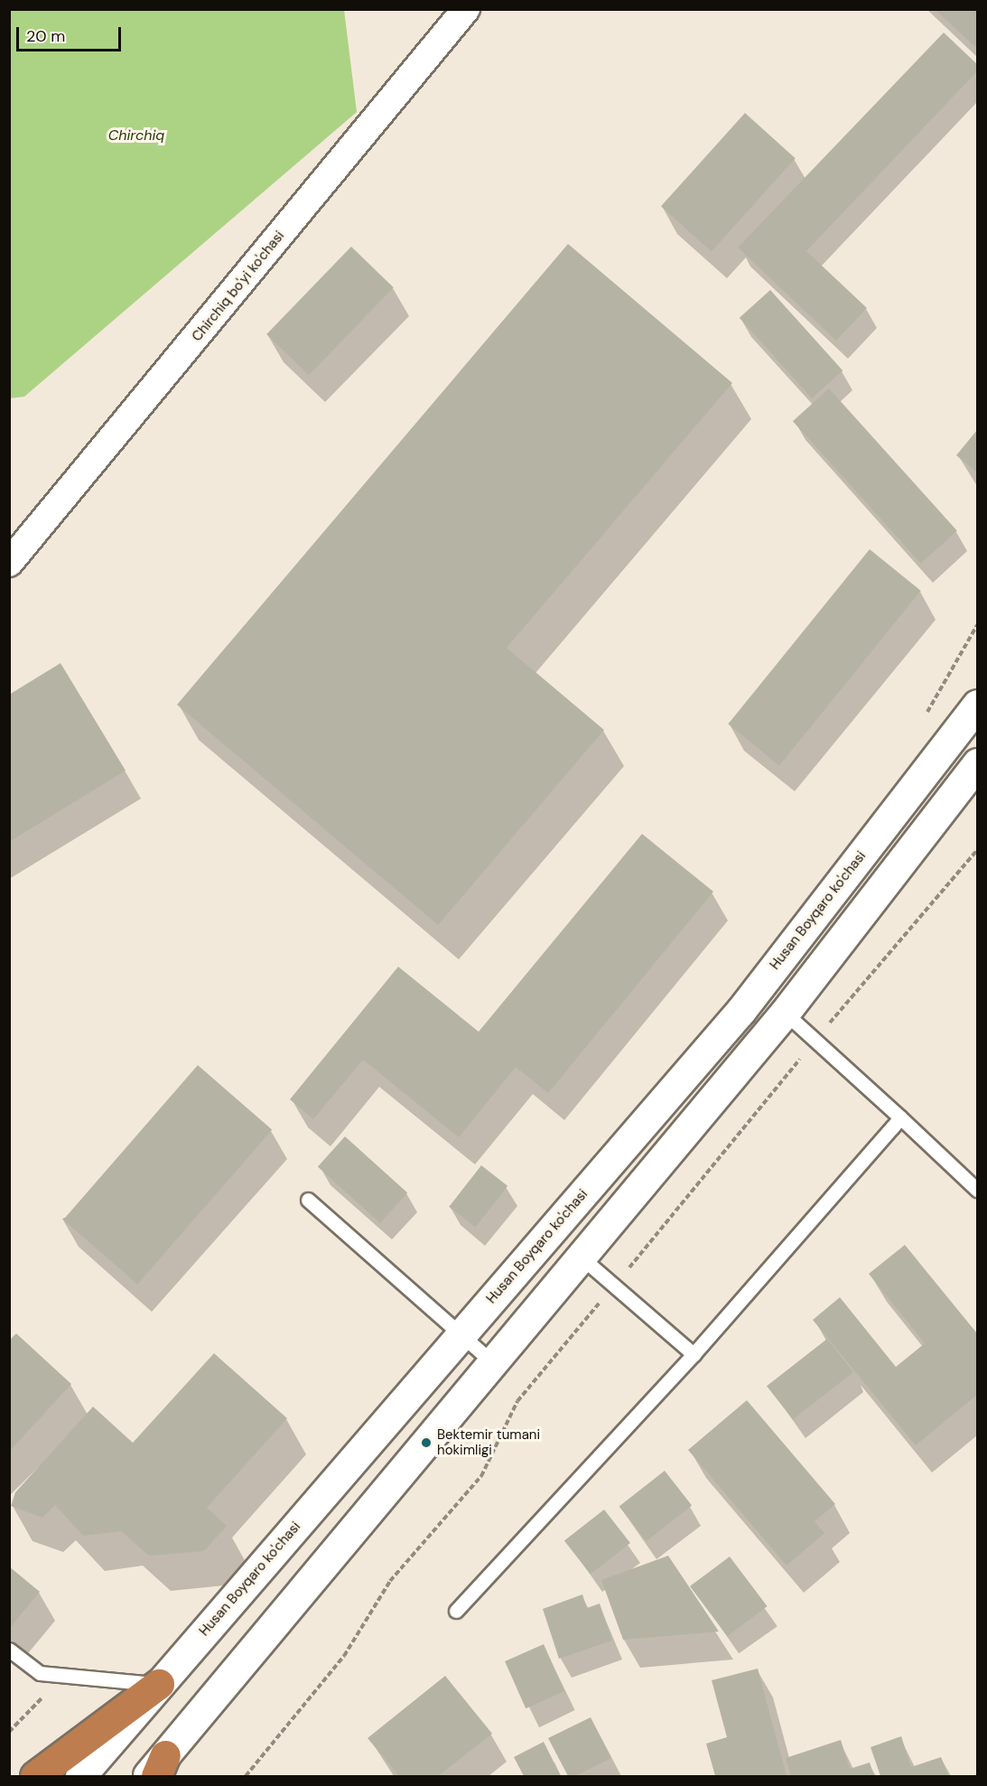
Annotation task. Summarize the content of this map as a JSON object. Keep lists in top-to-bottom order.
{
  "streets": {
    "main road": ["Husan Boyqaro ko'chasi"],
    "street": ["Chirchiq bo'yi ko'chasi"]
  },
  "water": ["Chirchiq"],
  "places": ["Bektemir tumani hokimligi"],
  "scale_bar": "20 m"
}
